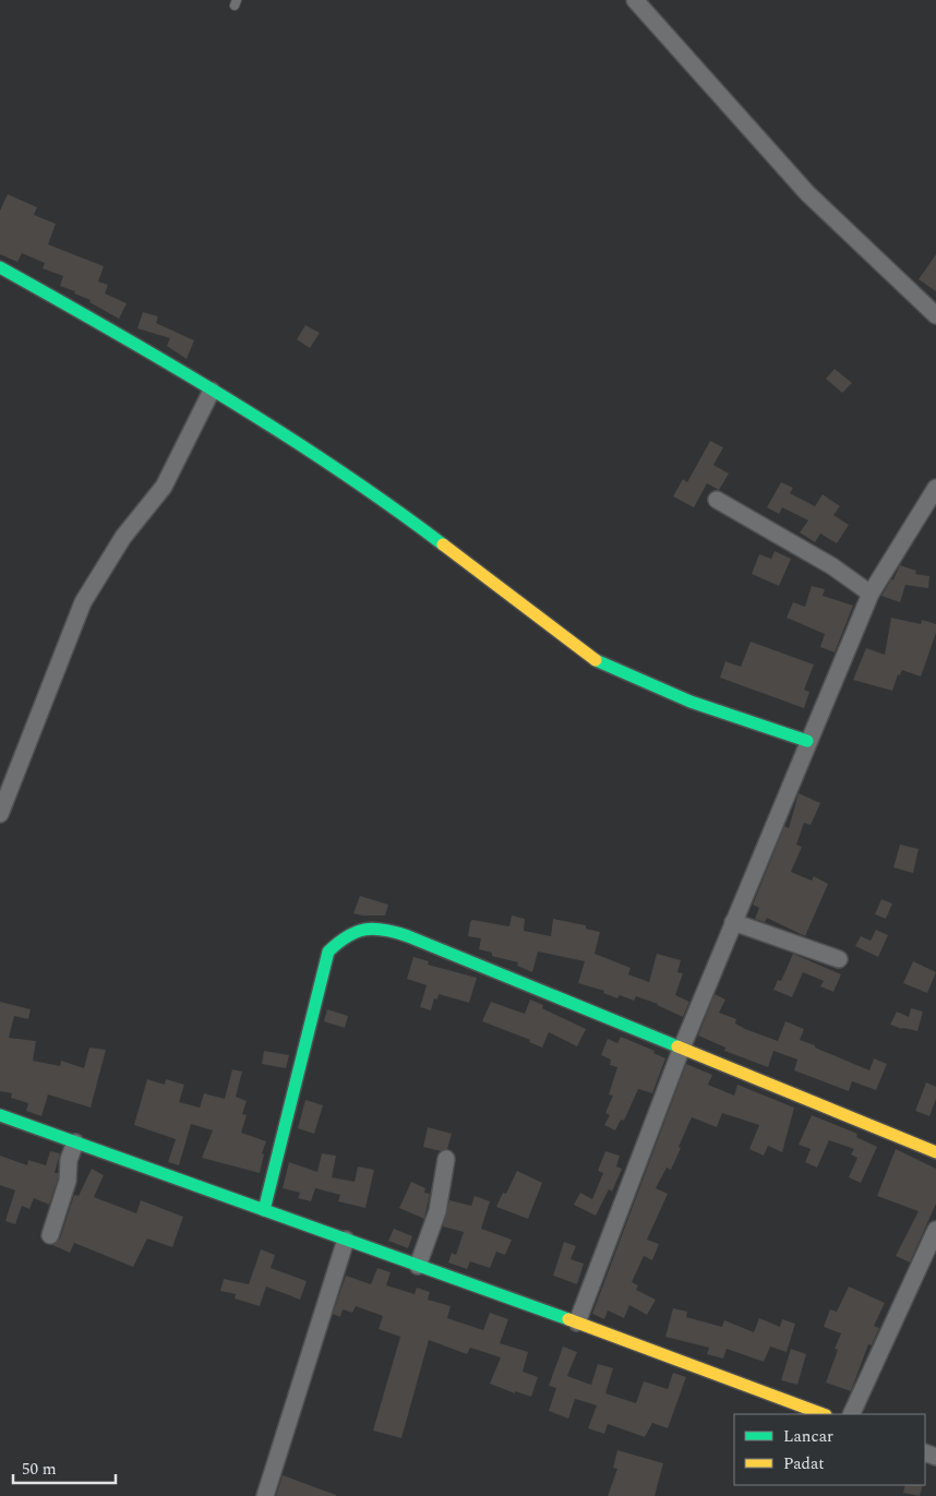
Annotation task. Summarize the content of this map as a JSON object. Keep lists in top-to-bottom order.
{
  "legend": ["Lancar", "Padat"],
  "scale_bar": "50 m"
}
